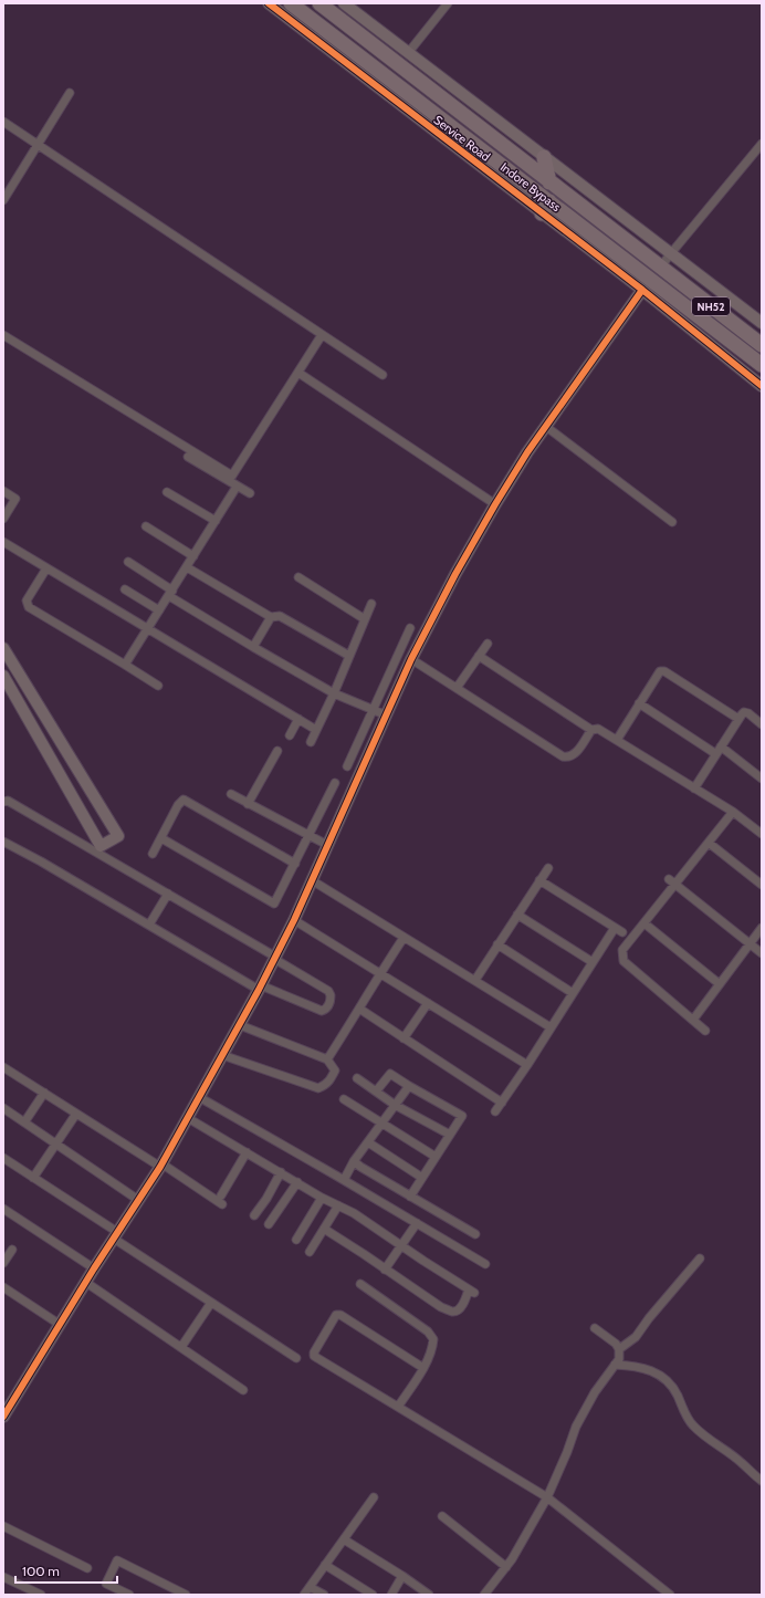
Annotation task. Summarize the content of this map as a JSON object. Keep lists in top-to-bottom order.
{
  "streets": {
    "highway": ["Indore Bypass", "NH52"],
    "street": ["Service Road"]
  },
  "crossings": [
    ["Service Road", "Indore Bypass"],
    ["Indore Bypass", "NH52"]
  ],
  "scale_bar": "100 m"
}
